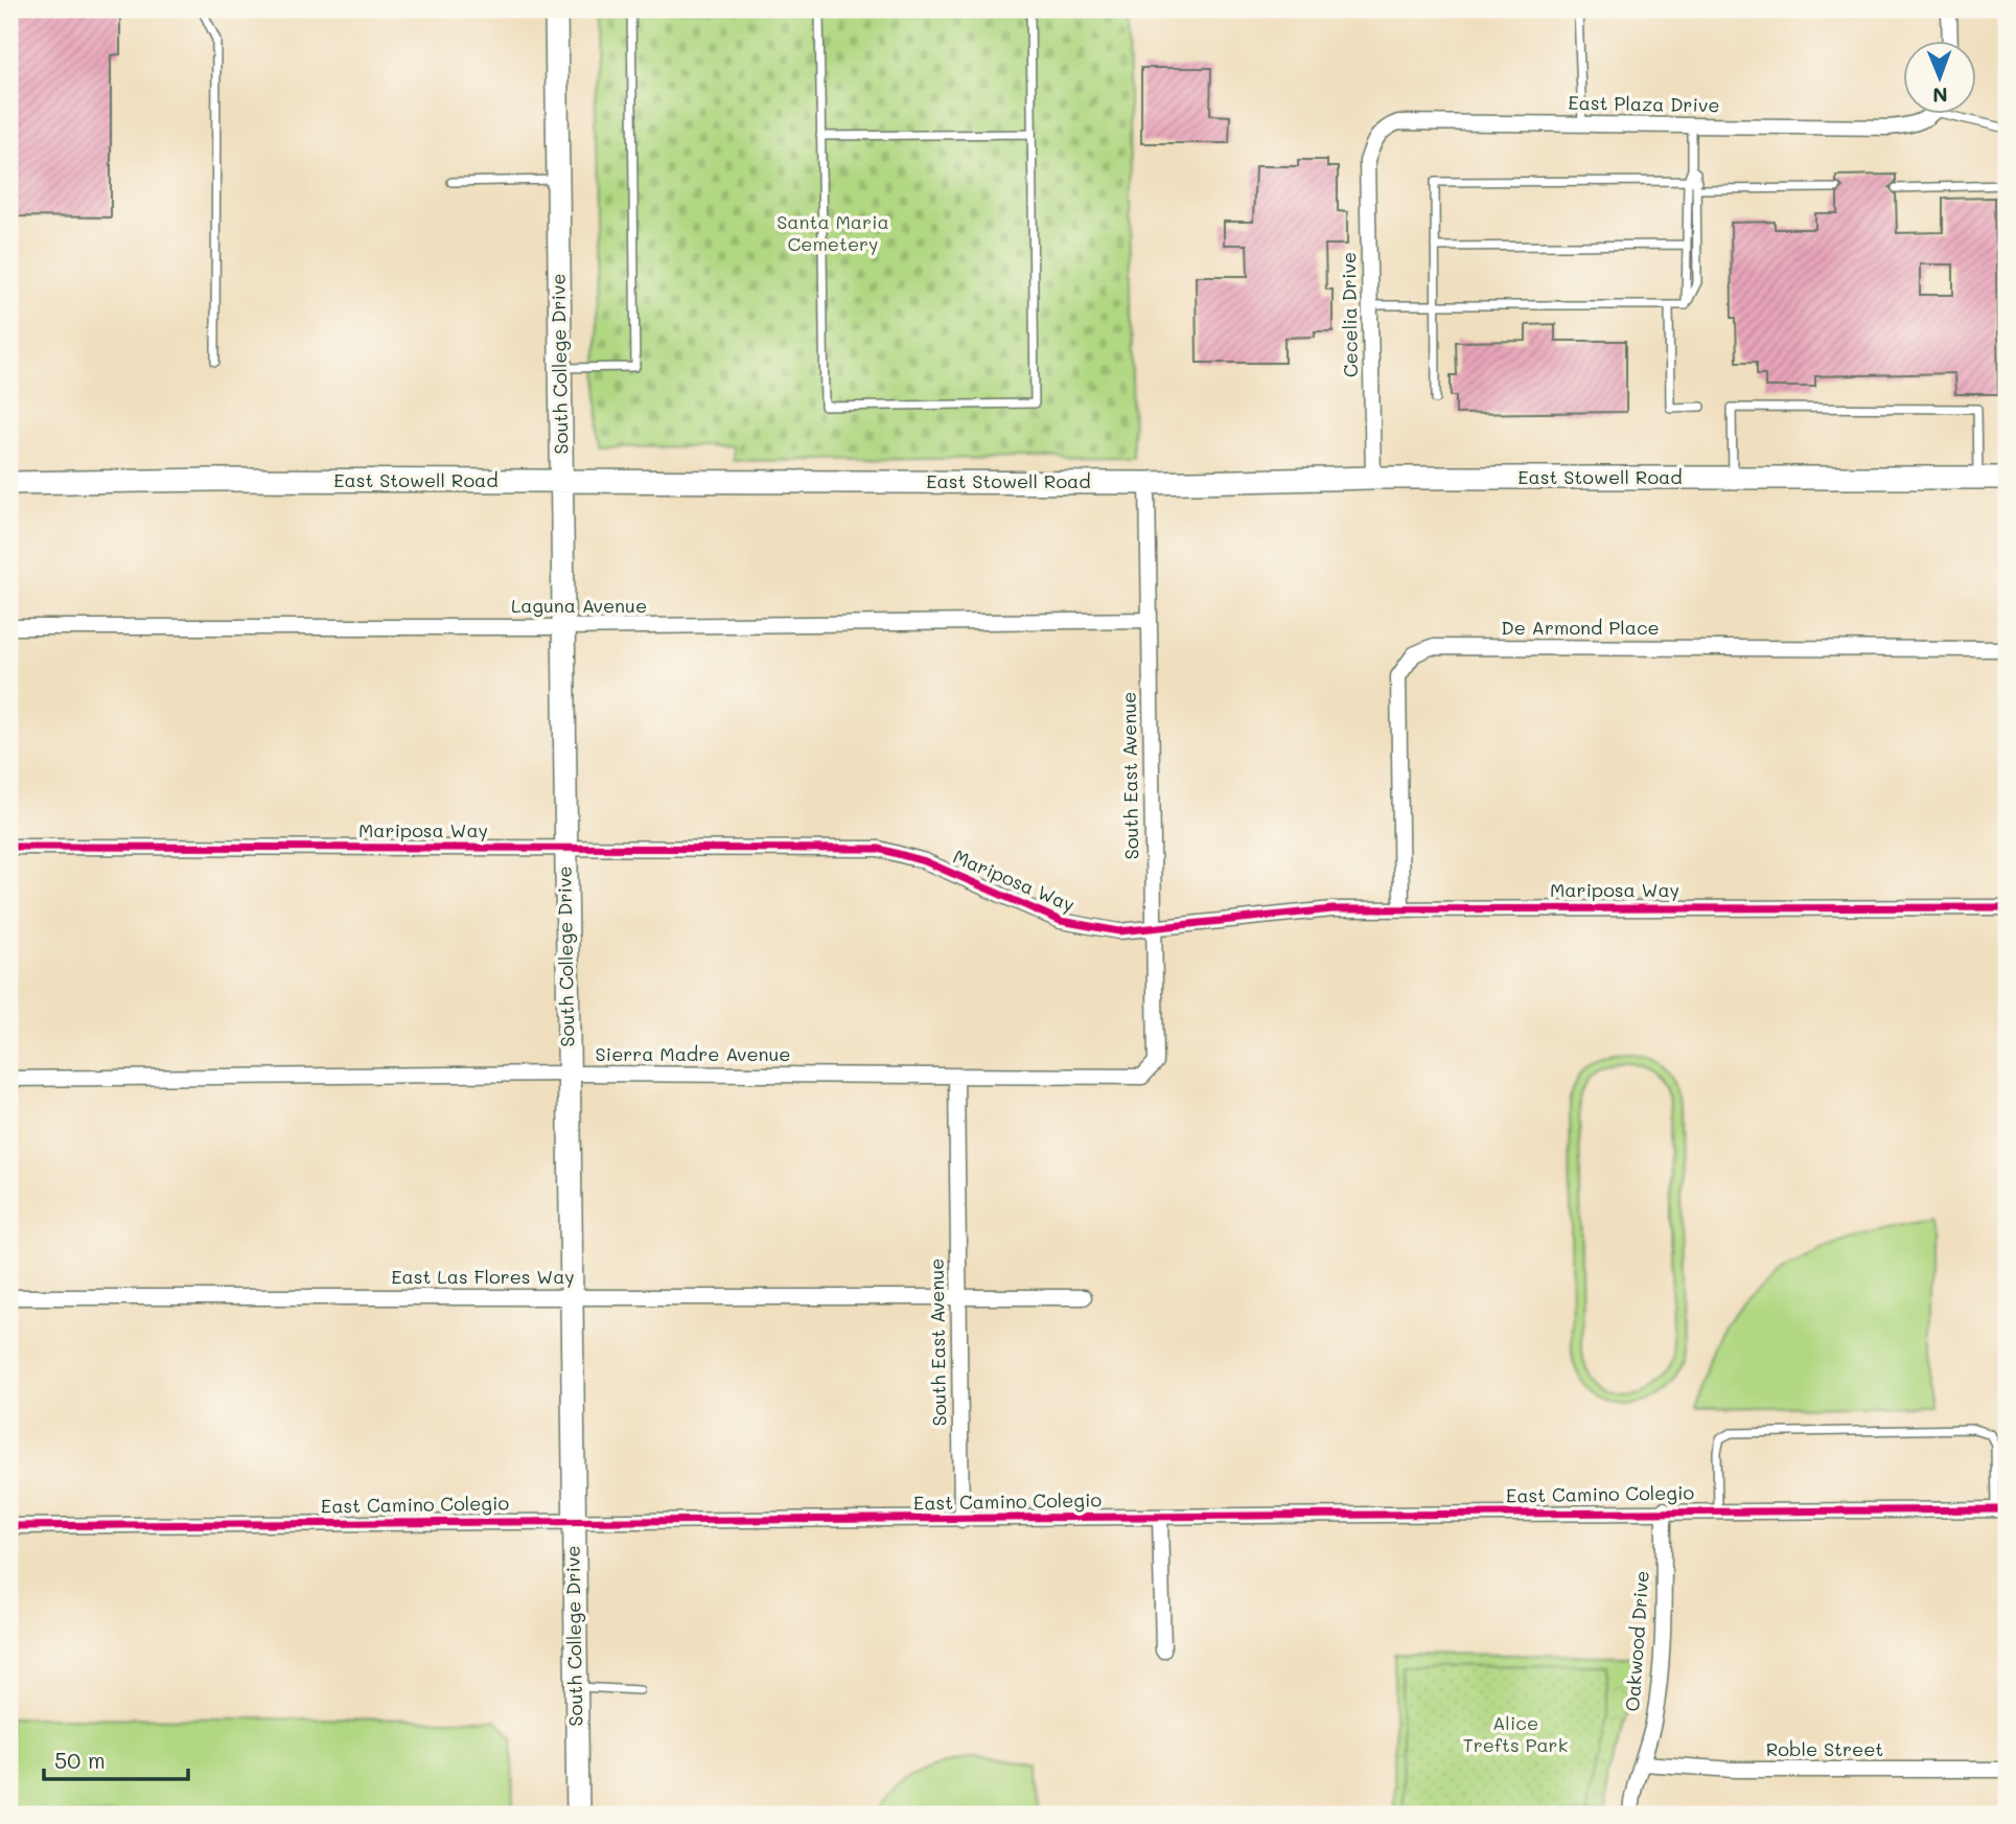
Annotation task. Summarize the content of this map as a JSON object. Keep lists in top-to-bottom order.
{
  "streets": {
    "main road": ["South College Drive", "East Stowell Road"],
    "street": [
      "East Plaza Drive",
      "Cecelia Drive",
      "Laguna Avenue",
      "De Armond Place",
      "South East Avenue",
      "Mariposa Way",
      "Sierra Madre Avenue",
      "East Las Flores Way",
      "East Camino Colegio",
      "Oakwood Drive",
      "Roble Street"
    ]
  },
  "crossings": [
    ["East Plaza Drive", "Cecelia Drive"],
    ["Cecelia Drive", "East Stowell Road"],
    ["South College Drive", "East Stowell Road"],
    ["South College Drive", "Laguna Avenue"],
    ["South College Drive", "Mariposa Way"],
    ["South College Drive", "Sierra Madre Avenue"],
    ["South College Drive", "East Las Flores Way"],
    ["South College Drive", "East Camino Colegio"],
    ["East Stowell Road", "South East Avenue"],
    ["Laguna Avenue", "South East Avenue"],
    ["De Armond Place", "Mariposa Way"],
    ["South East Avenue", "Mariposa Way"],
    ["South East Avenue", "Sierra Madre Avenue"],
    ["South East Avenue", "East Las Flores Way"],
    ["South East Avenue", "East Camino Colegio"],
    ["East Camino Colegio", "Oakwood Drive"],
    ["Oakwood Drive", "Roble Street"]
  ],
  "parks": ["Santa Maria Cemetery", "Alice Trefts Park"],
  "scale_bar": "50 m",
  "north": "bottom"
}
